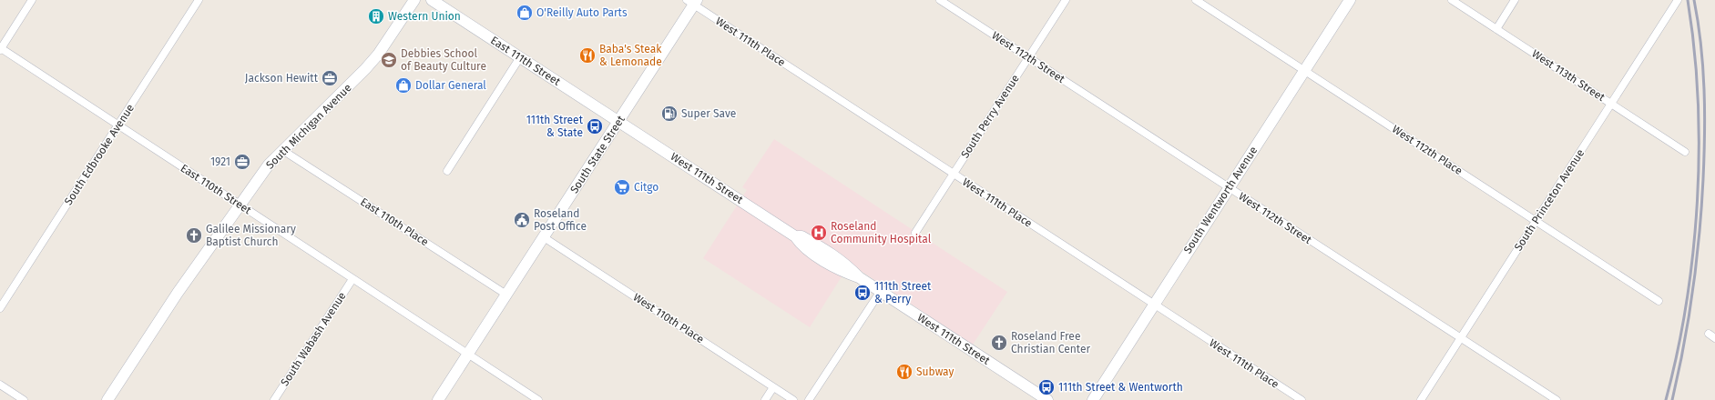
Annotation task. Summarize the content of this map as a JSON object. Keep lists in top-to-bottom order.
{
  "streets": {
    "main road": [
      "East 111th Street",
      "South Michigan Avenue",
      "South State Street",
      "West 111th Street",
      "South Wentworth Avenue"
    ],
    "street": [
      "West 111th Place",
      "West 112th Street",
      "West 113th Street",
      "South Perry Avenue",
      "West 112th Place",
      "South Edbrooke Avenue",
      "East 110th Street",
      "South Princeton Avenue",
      "East 110th Place",
      "West 110th Place",
      "South Wabash Avenue"
    ]
  },
  "crossings": [
    ["West 111th Place", "South Perry Avenue"],
    ["West 111th Place", "South State Street"],
    ["West 111th Place", "South Wentworth Avenue"],
    ["West 112th Street", "South Perry Avenue"],
    ["West 112th Street", "South Wentworth Avenue"],
    ["West 112th Street", "South Princeton Avenue"],
    ["East 111th Street", "South State Street"],
    ["East 111th Street", "West 111th Street"],
    ["West 113th Street", "South Princeton Avenue"],
    ["South Michigan Avenue", "East 110th Street"],
    ["South Michigan Avenue", "East 110th Place"],
    ["West 112th Place", "South Wentworth Avenue"],
    ["West 112th Place", "South Princeton Avenue"],
    ["South Edbrooke Avenue", "East 110th Street"],
    ["South State Street", "West 111th Street"],
    ["South State Street", "East 110th Street"],
    ["South State Street", "East 110th Place"],
    ["South State Street", "West 110th Place"],
    ["East 110th Street", "South Wabash Avenue"]
  ],
  "places": {
    "shop": ["O'Reilly Auto Parts", "Dollar General"],
    "building": ["Western Union"],
    "restaurant": ["Baba's Steak & Lemonade", "Subway"],
    "school or university": ["Debbies School of Beauty Culture"],
    "office": ["Jackson Hewitt", "1921"],
    "fuel station": ["Super Save"],
    "bus stop": ["111th Street & State", "111th Street & Perry", "111th Street & Wentworth"],
    "supermarket": ["Citgo"],
    "public building": ["Roseland Post Office"],
    "hospital": ["Roseland Community Hospital"],
    "church": ["Galilee Missionary Baptist Church", "Roseland Free Christian Center"]
  }
}
